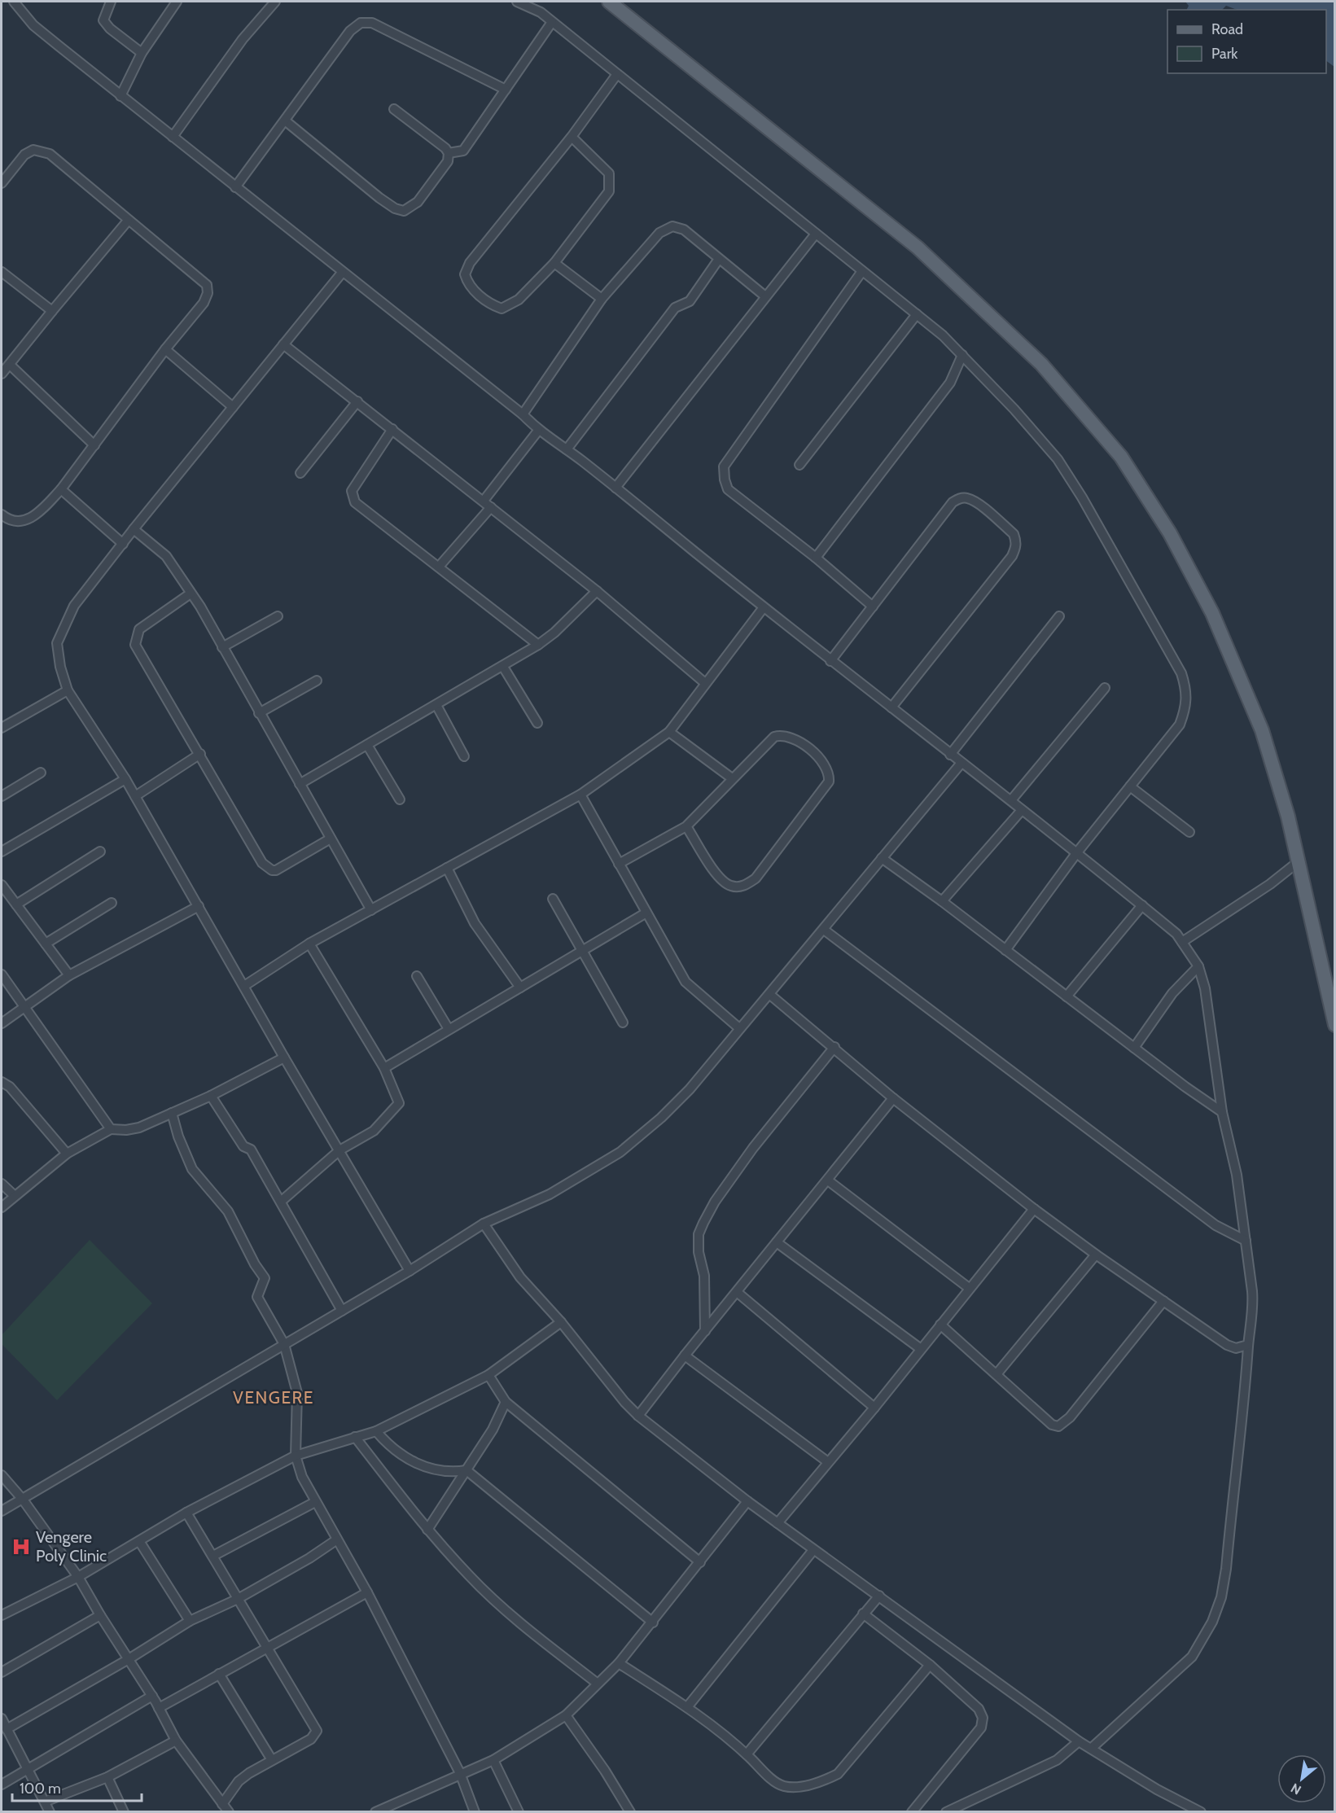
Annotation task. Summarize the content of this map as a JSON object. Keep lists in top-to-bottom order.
{
  "districts": ["VENGERE"],
  "places": {
    "hospital": ["Vengere Poly Clinic"]
  },
  "legend": ["Road", "Park"],
  "scale_bar": "100 m",
  "north": "bottom left"
}
